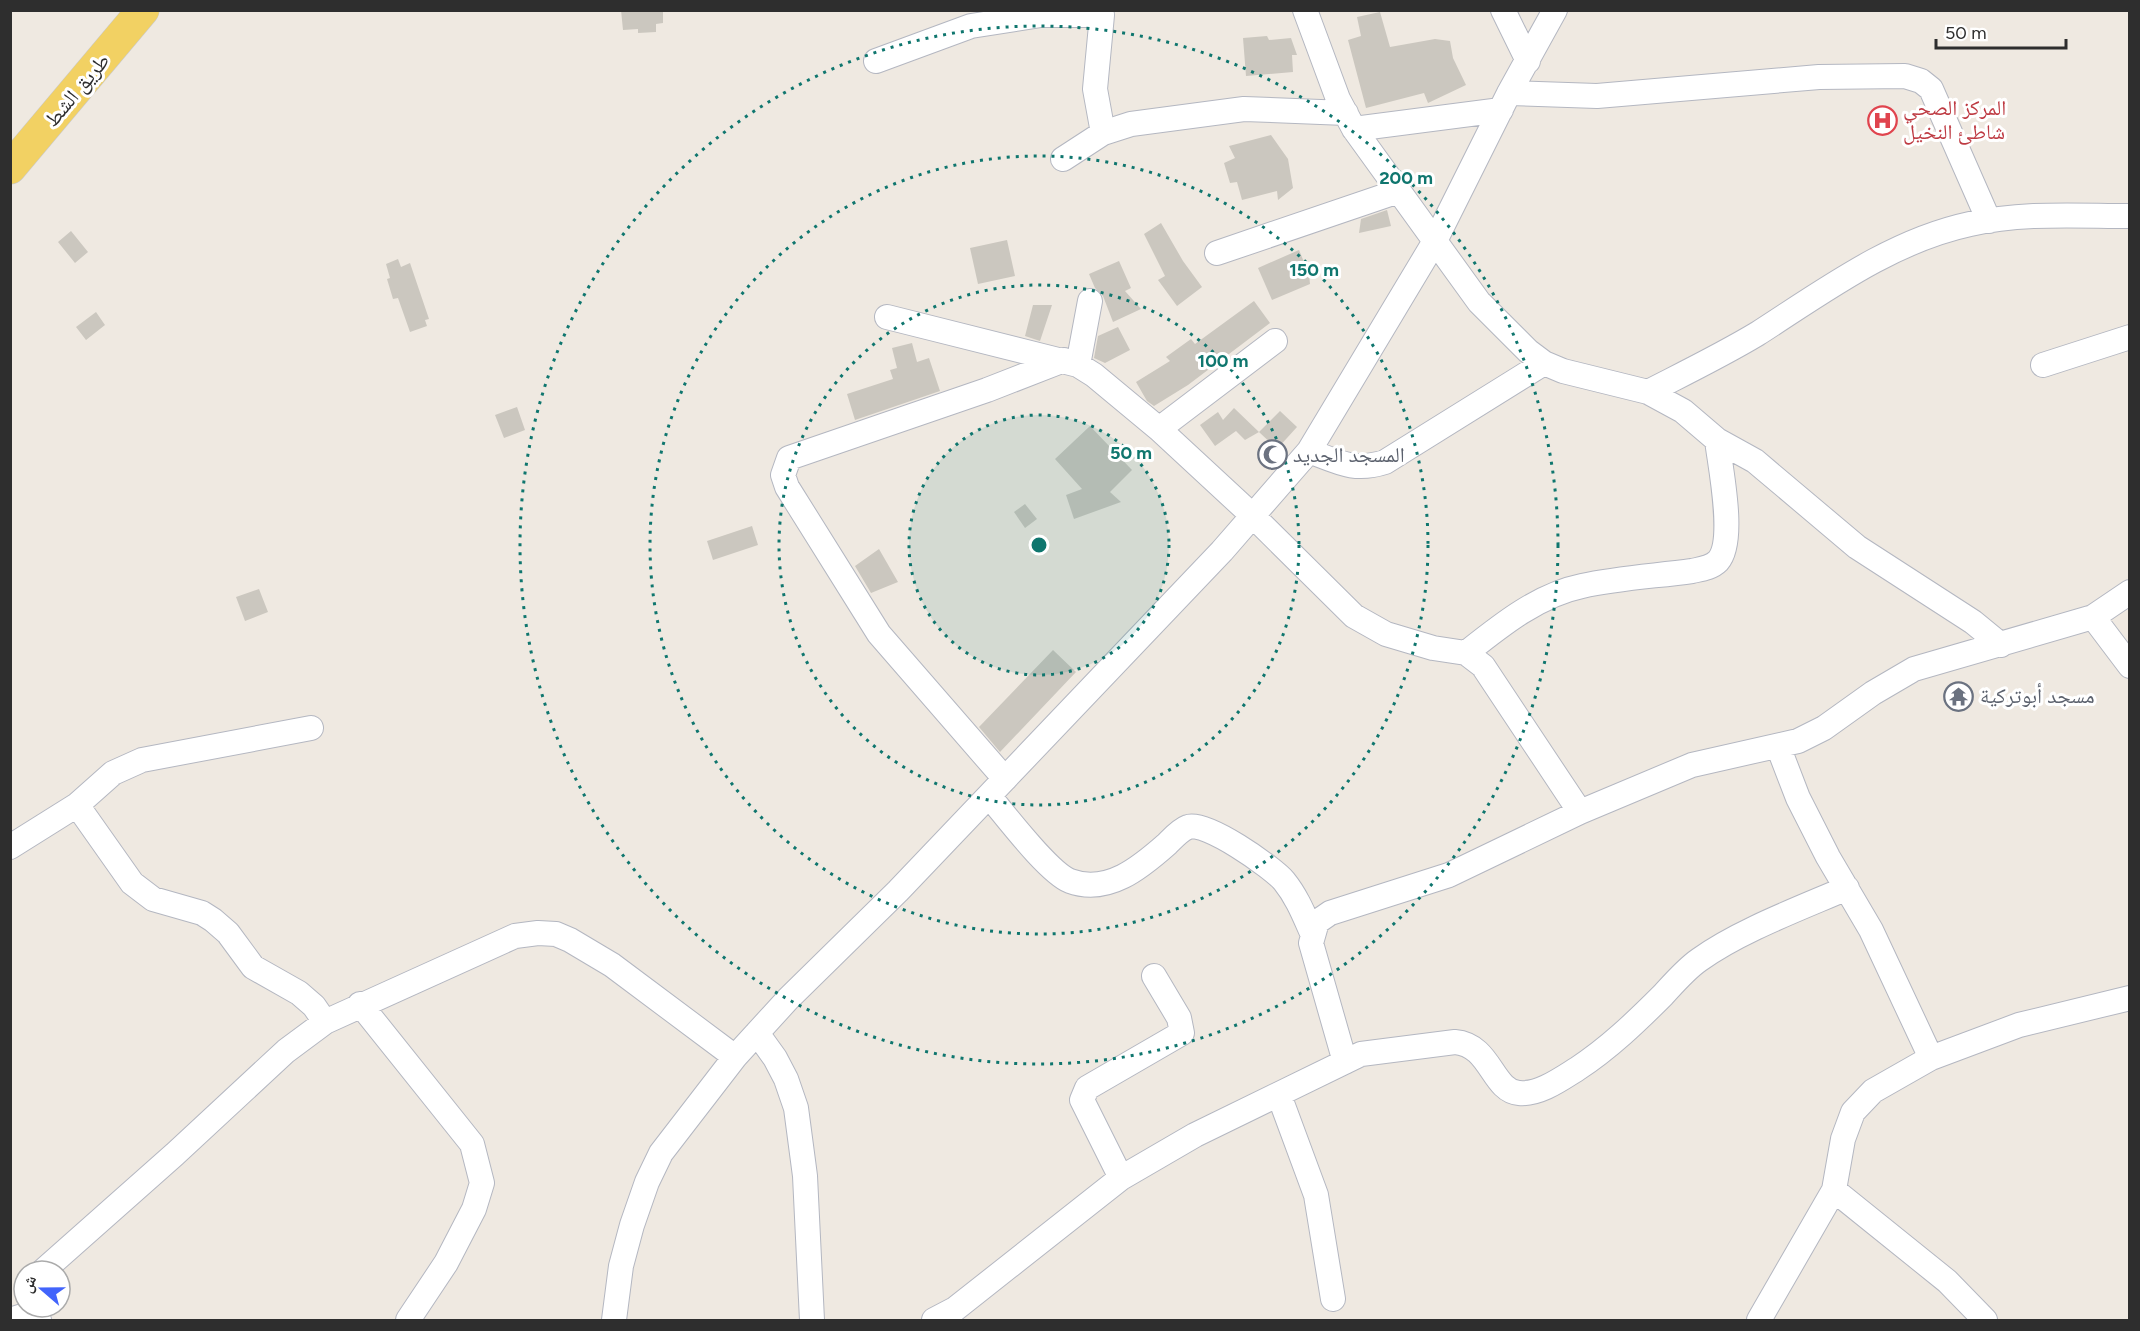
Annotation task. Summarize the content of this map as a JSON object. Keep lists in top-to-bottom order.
{
  "streets": {
    "main road": ["طريق الشط"]
  },
  "places": {
    "hospital": ["المركز الصحي شاطئ النخيل"],
    "mosque": ["المسجد الجديد"],
    "temple": ["مسجد أبوتركية"]
  },
  "scale_bar": "50 m",
  "north": "left",
  "rings": [
    "200 m",
    "150 m",
    "100 m",
    "50 m"
  ]
}
